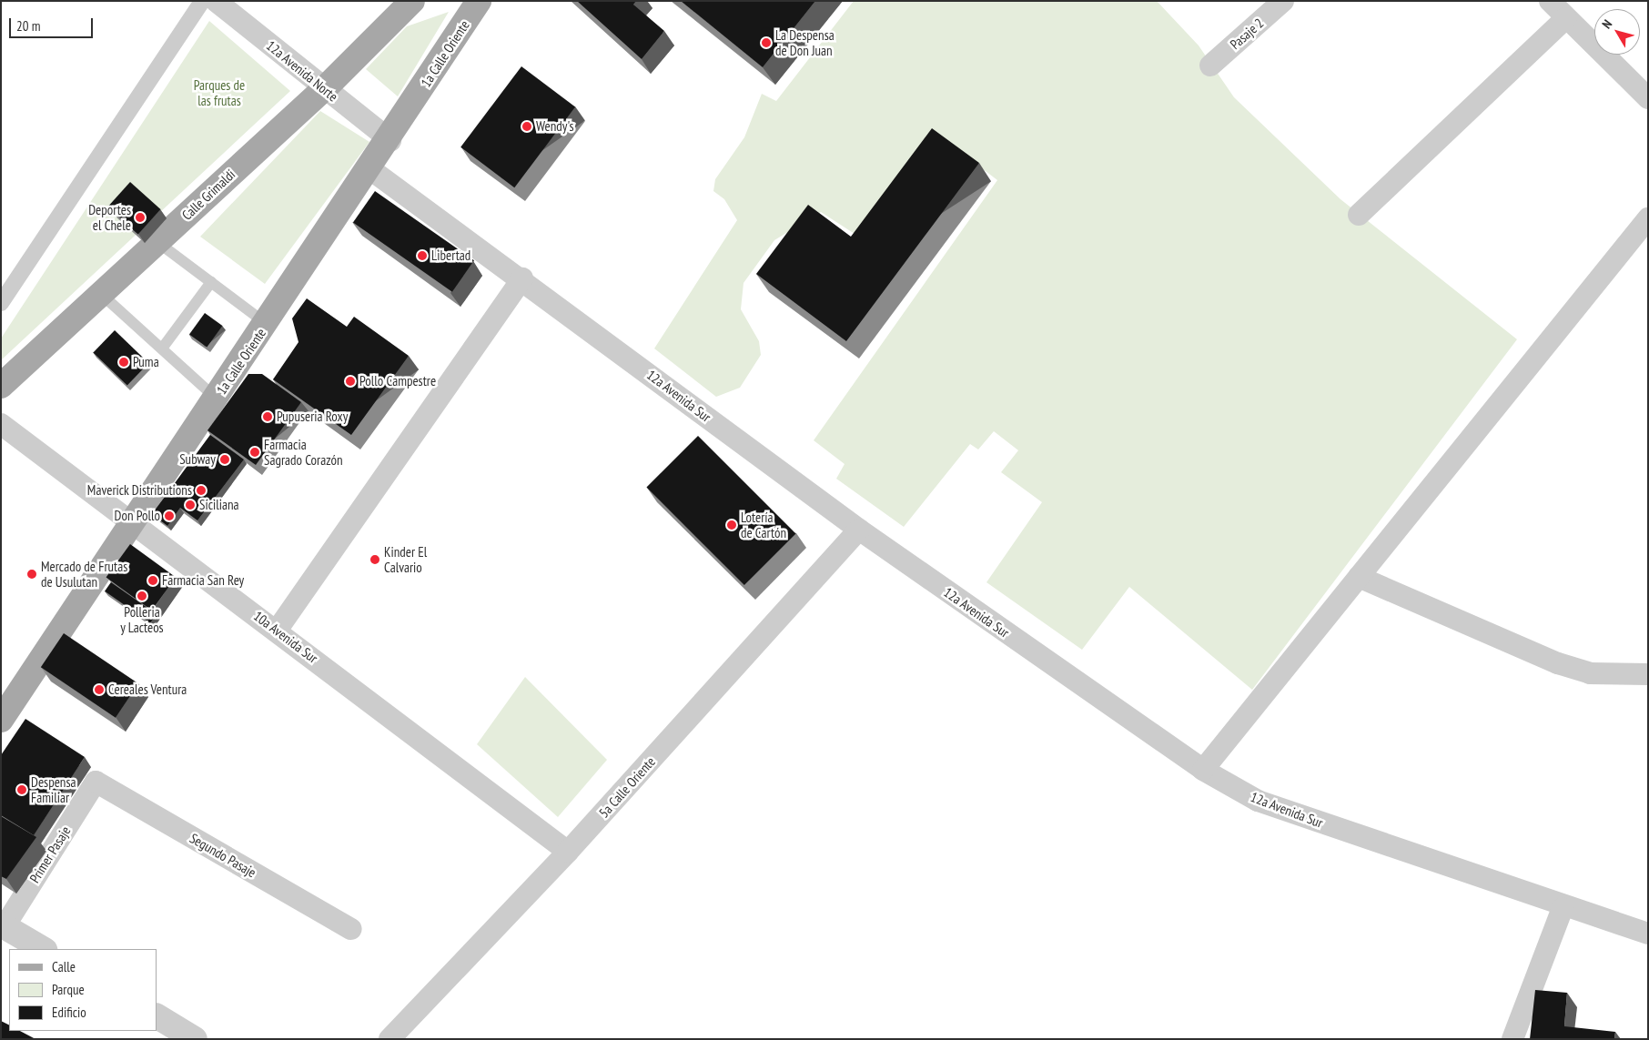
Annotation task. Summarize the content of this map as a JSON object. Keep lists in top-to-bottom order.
{
  "streets": {
    "main road": ["1a Calle Oriente", "Calle Grimaldi"],
    "street": [
      "Pasaje 2",
      "12a Avenida Norte",
      "12a Avenida Sur",
      "10a Avenida Sur",
      "5a Calle Oriente",
      "Primer Pasaje",
      "Segundo Pasaje"
    ]
  },
  "crossings": [
    ["1a Calle Oriente", "12a Avenida Norte"],
    ["1a Calle Oriente", "12a Avenida Sur"],
    ["1a Calle Oriente", "10a Avenida Sur"],
    ["12a Avenida Norte", "Calle Grimaldi"],
    ["12a Avenida Sur", "5a Calle Oriente"],
    ["10a Avenida Sur", "5a Calle Oriente"],
    ["Primer Pasaje", "Segundo Pasaje"]
  ],
  "parks": ["Parques de las frutas"],
  "places": [
    "La Despensa de Don Juan",
    "Wendy's",
    "Deportes el Chele",
    "Libertad",
    "Puma",
    "Pollo Campestre",
    "Pupuseria Roxy",
    "Farmacia Sagrado Corazón",
    "Subway",
    "Maverick Distributions",
    "Siciliana",
    "Don Pollo",
    "Lotería de Cartón",
    "Kinder El Calvario",
    "Mercado de Frutas de Usulutan",
    "Farmacia San Rey",
    "Polleria y Lacteos",
    "Cereales Ventura",
    "Despensa Familiar"
  ],
  "legend": ["Calle", "Parque", "Edificio"],
  "scale_bar": "20 m",
  "north": "top left"
}
